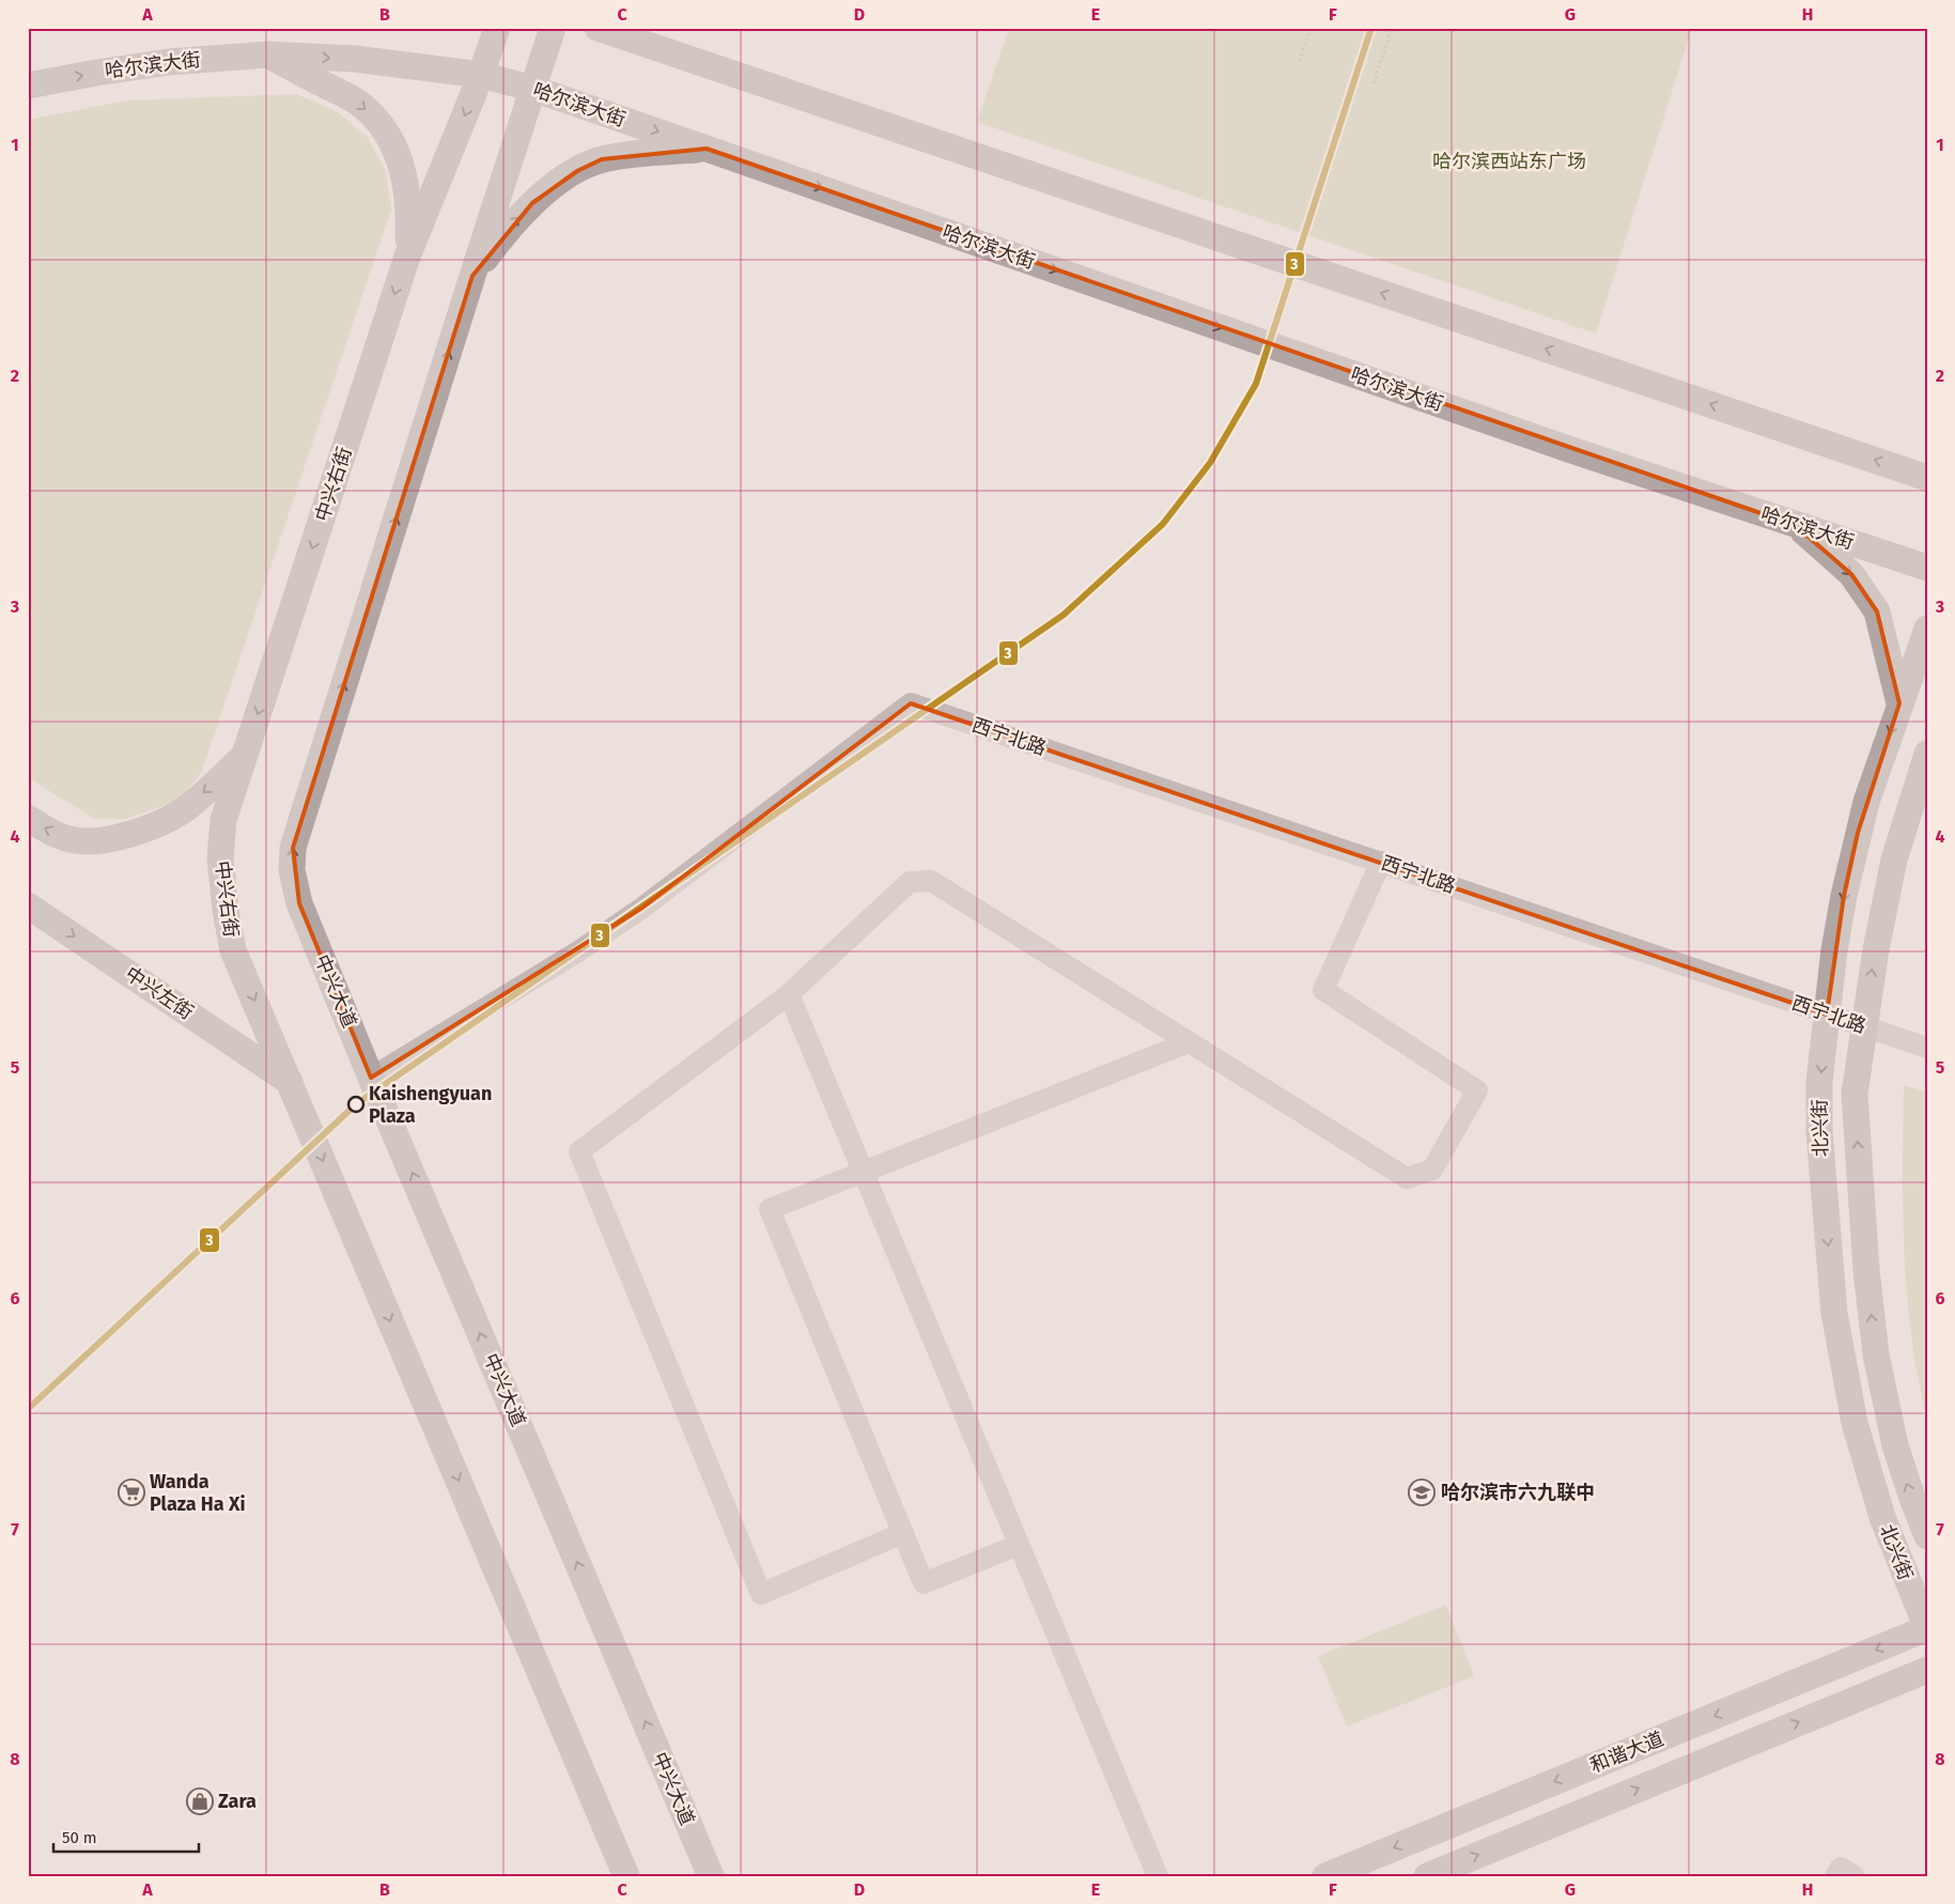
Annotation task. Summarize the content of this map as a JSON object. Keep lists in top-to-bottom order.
{
  "streets": {
    "main road": [
      "哈尔滨大街",
      "中兴右街",
      "中兴大道",
      "中兴左街",
      "北兴街",
      "和谐大道"
    ],
    "street": ["西宁北路"]
  },
  "crossings": [
    ["哈尔滨大街", "中兴右街"],
    ["中兴右街", "中兴左街"],
    ["西宁北路", "中兴大道"],
    ["西宁北路", "北兴街"],
    ["北兴街", "和谐大道"]
  ],
  "one_way": ["中兴右街", "中兴左街"],
  "parks": ["哈尔滨西站东广场"],
  "places": {
    "other": ["Kaishengyuan Plaza"],
    "supermarket": ["Wanda Plaza Ha Xi"],
    "school or university": ["哈尔滨市六九联中"],
    "shop": ["Zara"]
  },
  "lines": ["transit line 3"],
  "scale_bar": "50 m",
  "grid": {
    "columns": [
      "A",
      "B",
      "C",
      "D",
      "E",
      "F",
      "G",
      "H"
    ],
    "rows": [
      "1",
      "2",
      "3",
      "4",
      "5",
      "6",
      "7",
      "8"
    ]
  }
}
